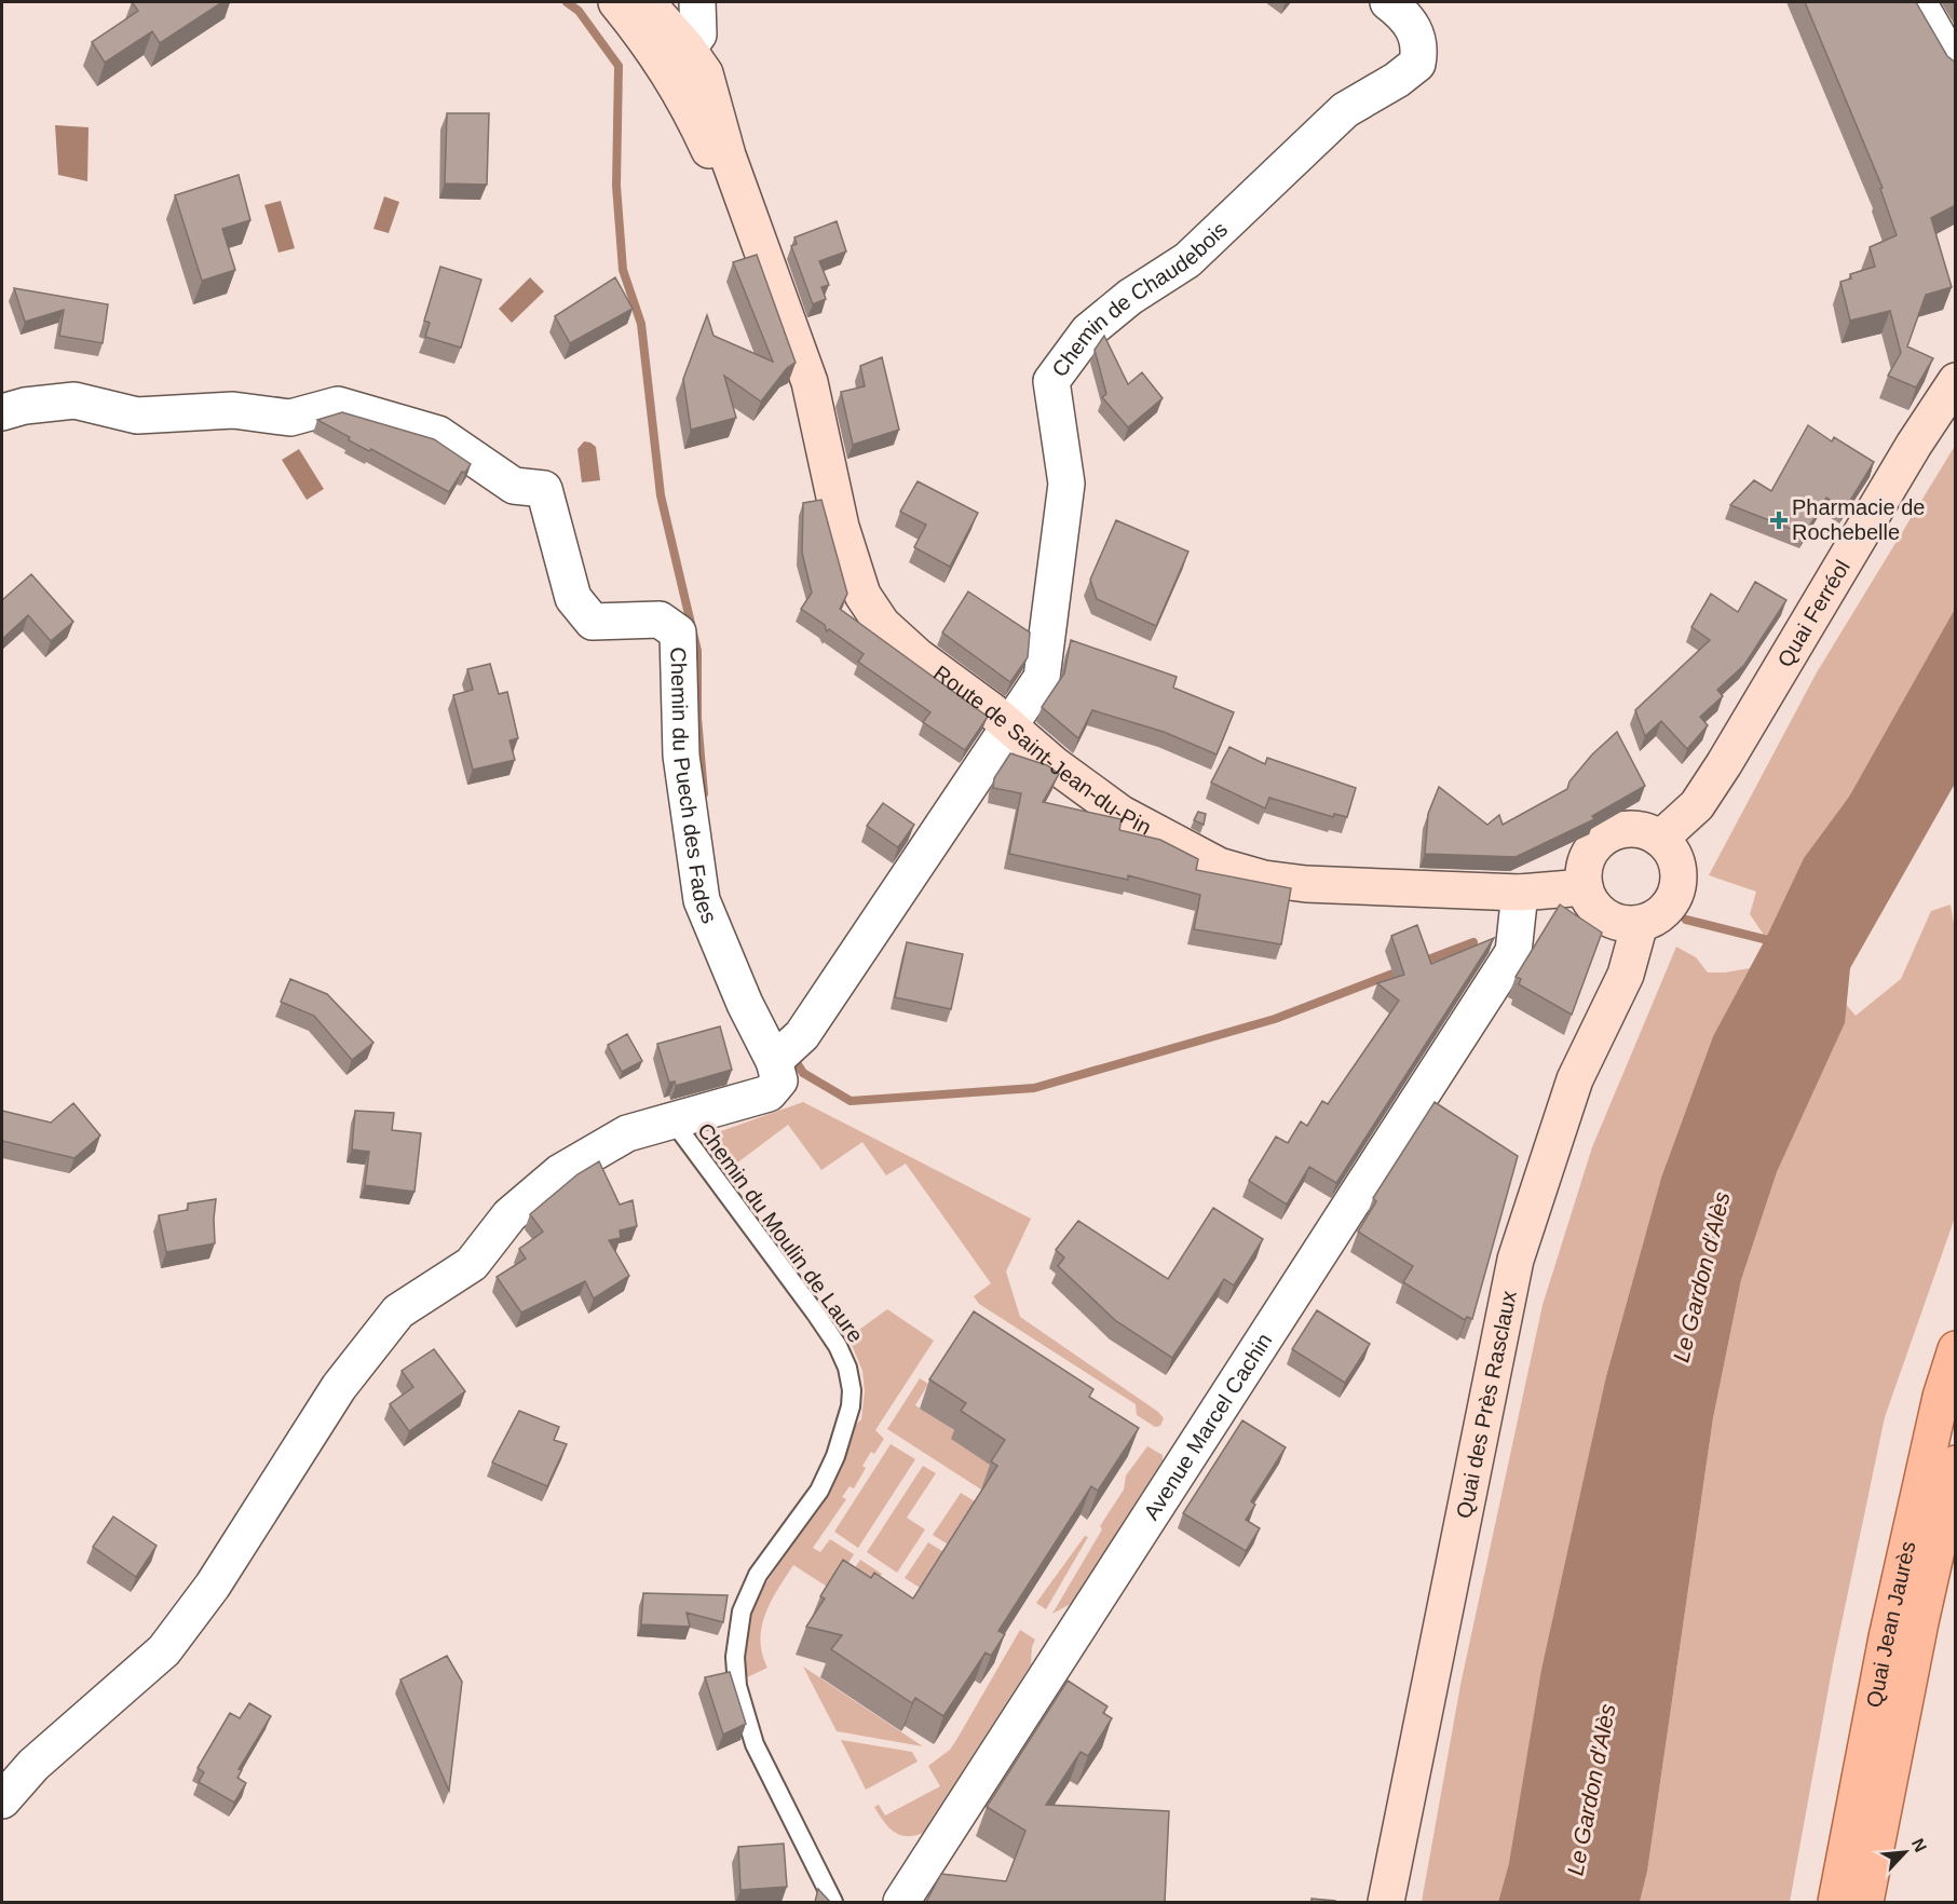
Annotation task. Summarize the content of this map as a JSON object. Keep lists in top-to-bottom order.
{
  "streets": {
    "main road": [
      "Quai Ferréol",
      "Route de Saint-Jean-du-Pin",
      "Quai des Près Rasclaux",
      "Quai Jean Jaurès"
    ],
    "street": ["Chemin de Chaudebois", "Chemin du Puech des Fades", "Avenue Marcel Cachin"],
    "lane": ["Chemin du Moulin de Laure"]
  },
  "crossings": [
    ["Chemin de Chaudebois", "Route de Saint-Jean-du-Pin"],
    ["Chemin de Chaudebois", "Chemin du Puech des Fades"],
    ["Quai Ferréol", "Route de Saint-Jean-du-Pin"],
    ["Quai Ferréol", "Quai des Près Rasclaux"],
    ["Quai Ferréol", "Avenue Marcel Cachin"],
    ["Route de Saint-Jean-du-Pin", "Quai des Près Rasclaux"],
    ["Route de Saint-Jean-du-Pin", "Avenue Marcel Cachin"],
    ["Quai des Près Rasclaux", "Avenue Marcel Cachin"]
  ],
  "water": ["Le Gardon d'Alès"],
  "places": {
    "health": ["Pharmacie de Rochebelle"]
  },
  "north": "top right"
}
